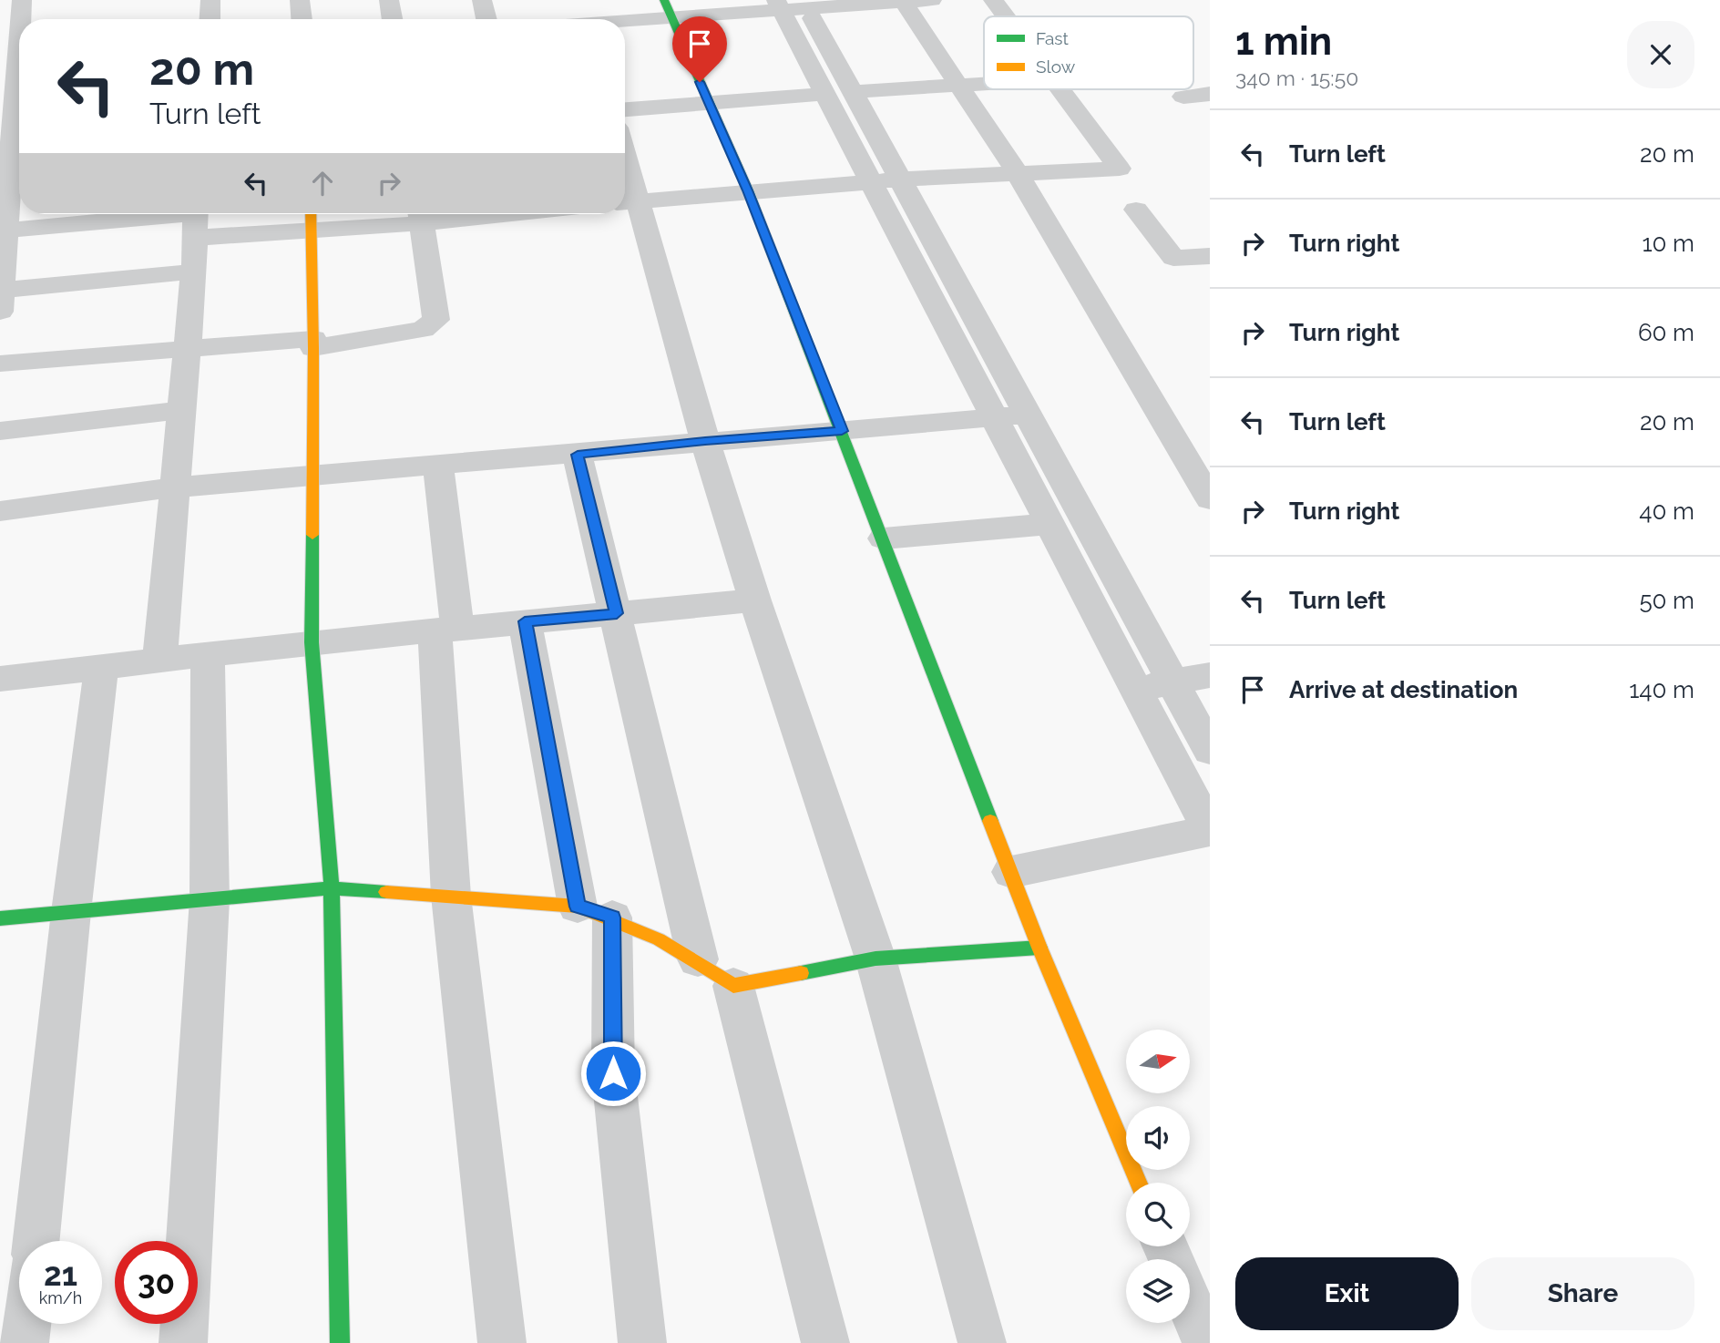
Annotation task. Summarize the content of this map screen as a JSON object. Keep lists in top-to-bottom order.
{
  "legend": ["Fast", "Slow"],
  "north": "right",
  "page": {
    "heading": ["1 min", "340 m · 15:50"],
    "turn": ["20 m", "Turn left"],
    "list": [
      {
        "name": "Turn left",
        "value": "20 m"
      },
      {
        "name": "Turn right",
        "value": "10 m"
      },
      {
        "name": "Turn right",
        "value": "60 m"
      },
      {
        "name": "Turn left",
        "value": "20 m"
      },
      {
        "name": "Turn right",
        "value": "40 m"
      },
      {
        "name": "Turn left",
        "value": "50 m"
      },
      {
        "name": "Arrive at destination",
        "value": "140 m"
      }
    ],
    "speed": "21 km/h",
    "limit": "30",
    "buttons": ["Exit", "Share"]
  }
}
